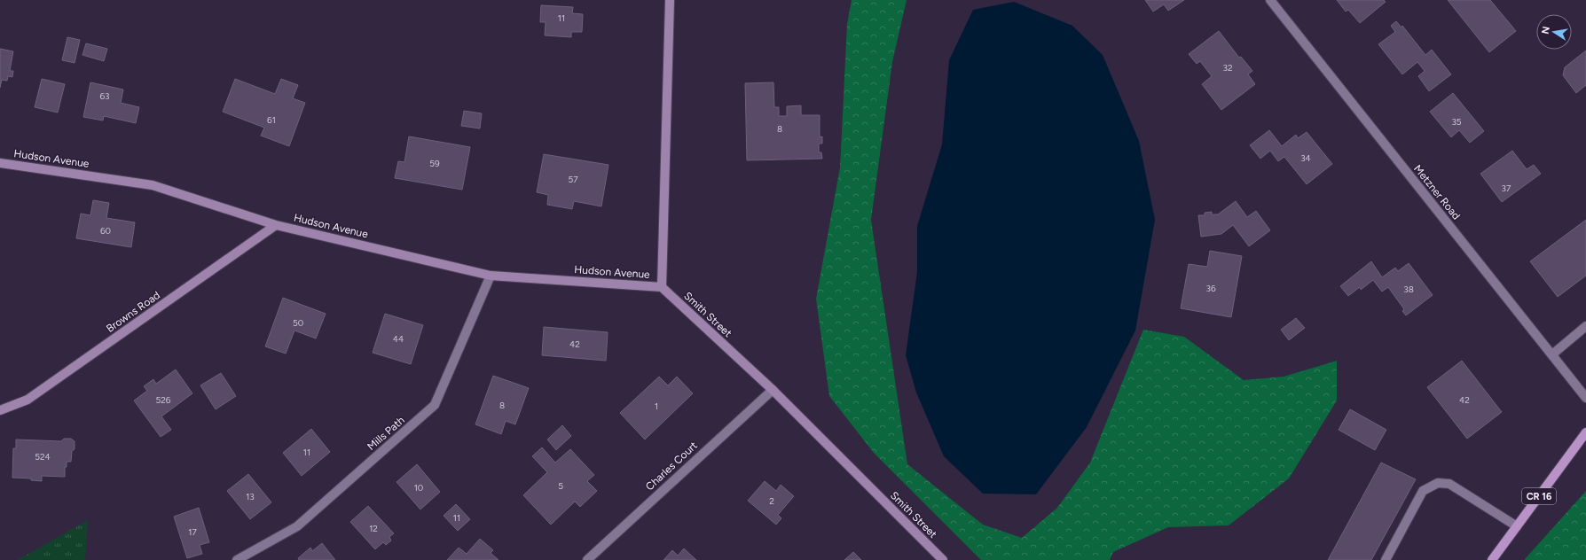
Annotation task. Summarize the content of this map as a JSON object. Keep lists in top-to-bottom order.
{
  "streets": {
    "main road": ["CR 16"],
    "street": [
      "Hudson Avenue",
      "Metzner Road",
      "Browns Road",
      "Smith Street",
      "Mills Path",
      "Charles Court"
    ]
  },
  "crossings": [
    ["Hudson Avenue", "Browns Road"],
    ["Hudson Avenue", "Smith Street"],
    ["Hudson Avenue", "Mills Path"],
    ["Smith Street", "Charles Court"]
  ],
  "house_numbers": [
    "11",
    "32",
    "63",
    "61",
    "35",
    "8",
    "34",
    "59",
    "57",
    "37",
    "60",
    "36",
    "38",
    "50",
    "44",
    "42",
    "526",
    "42",
    "8",
    "1",
    "11",
    "524",
    "5",
    "10",
    "13",
    "2",
    "11",
    "12",
    "17"
  ],
  "north": "left"
}
